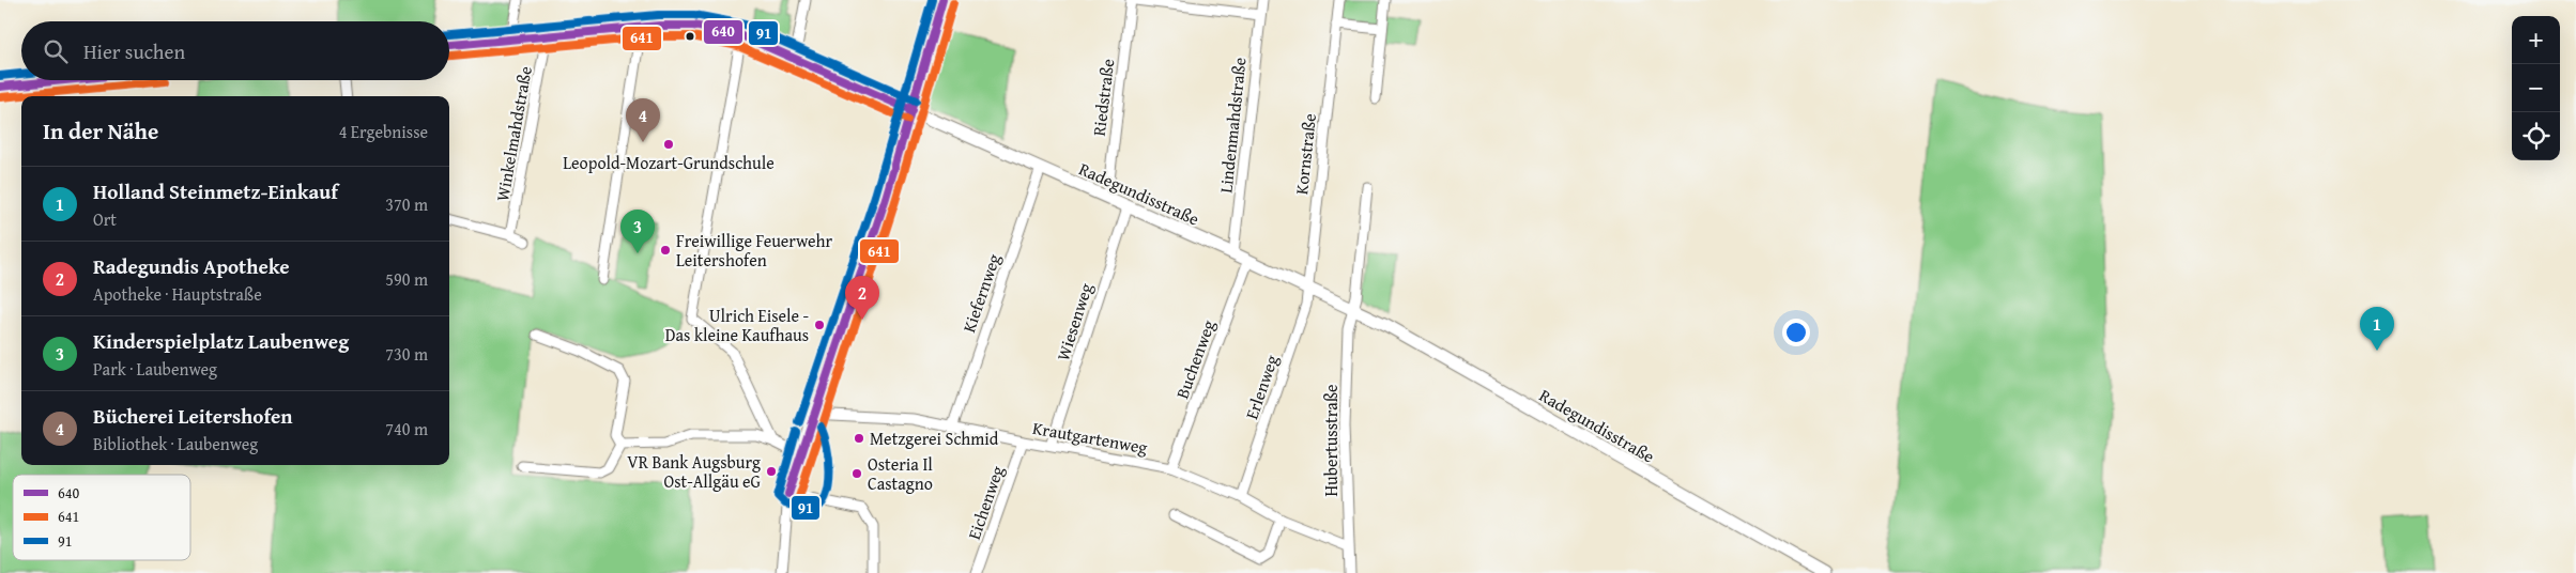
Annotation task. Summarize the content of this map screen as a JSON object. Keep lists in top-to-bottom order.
{
  "streets": {
    "street": [
      "Riedstraße",
      "Lindenmahdstraße",
      "Winkelmahdstraße",
      "Kornstraße",
      "Radegundisstraße",
      "Kiefernweg",
      "Wiesenweg",
      "Buchenweg",
      "Erlenweg",
      "Krautgartenweg",
      "Hubertusstraße",
      "Eichenweg"
    ]
  },
  "crossings": [
    ["Riedstraße", "Radegundisstraße"],
    ["Lindenmahdstraße", "Radegundisstraße"],
    ["Winkelmahdstraße", "Radegundisstraße"],
    ["Kornstraße", "Radegundisstraße"],
    ["Kornstraße", "Erlenweg"],
    ["Radegundisstraße", "Kiefernweg"],
    ["Radegundisstraße", "Wiesenweg"],
    ["Radegundisstraße", "Buchenweg"],
    ["Radegundisstraße", "Erlenweg"],
    ["Radegundisstraße", "Hubertusstraße"],
    ["Kiefernweg", "Krautgartenweg"],
    ["Wiesenweg", "Krautgartenweg"],
    ["Buchenweg", "Krautgartenweg"],
    ["Erlenweg", "Krautgartenweg"],
    ["Krautgartenweg", "Hubertusstraße"],
    ["Krautgartenweg", "Eichenweg"]
  ],
  "places": [
    "Leopold-Mozart-Grundschule",
    "Freiwillige Feuerwehr Leitershofen",
    "Ulrich Eisele - Das kleine Kaufhaus",
    "Metzgerei Schmid",
    "VR Bank Augsburg Ost-Allgäu eG",
    "Osteria Il Castagno"
  ],
  "lines": ["transit line 640", "transit line 91", "transit line 641"],
  "legend": ["640", "641", "91"],
  "page": {
    "map_buttons": ["+", "−"],
    "search": "Hier suchen",
    "heading": ["In der Nähe", "4 Ergebnisse"],
    "pins": [
      "4",
      "3",
      "2",
      "1"
    ],
    "list": [
      {
        "mark": "1",
        "name": "Holland Steinmetz-Einkauf",
        "note": "Ort",
        "value": "370 m"
      },
      {
        "mark": "2",
        "name": "Radegundis Apotheke",
        "note": "Apotheke · Hauptstraße",
        "value": "590 m"
      },
      {
        "mark": "3",
        "name": "Kinderspielplatz Laubenweg",
        "note": "Park · Laubenweg",
        "value": "730 m"
      },
      {
        "mark": "4",
        "name": "Bücherei Leitershofen",
        "note": "Bibliothek · Laubenweg",
        "value": "740 m"
      }
    ]
  }
}
